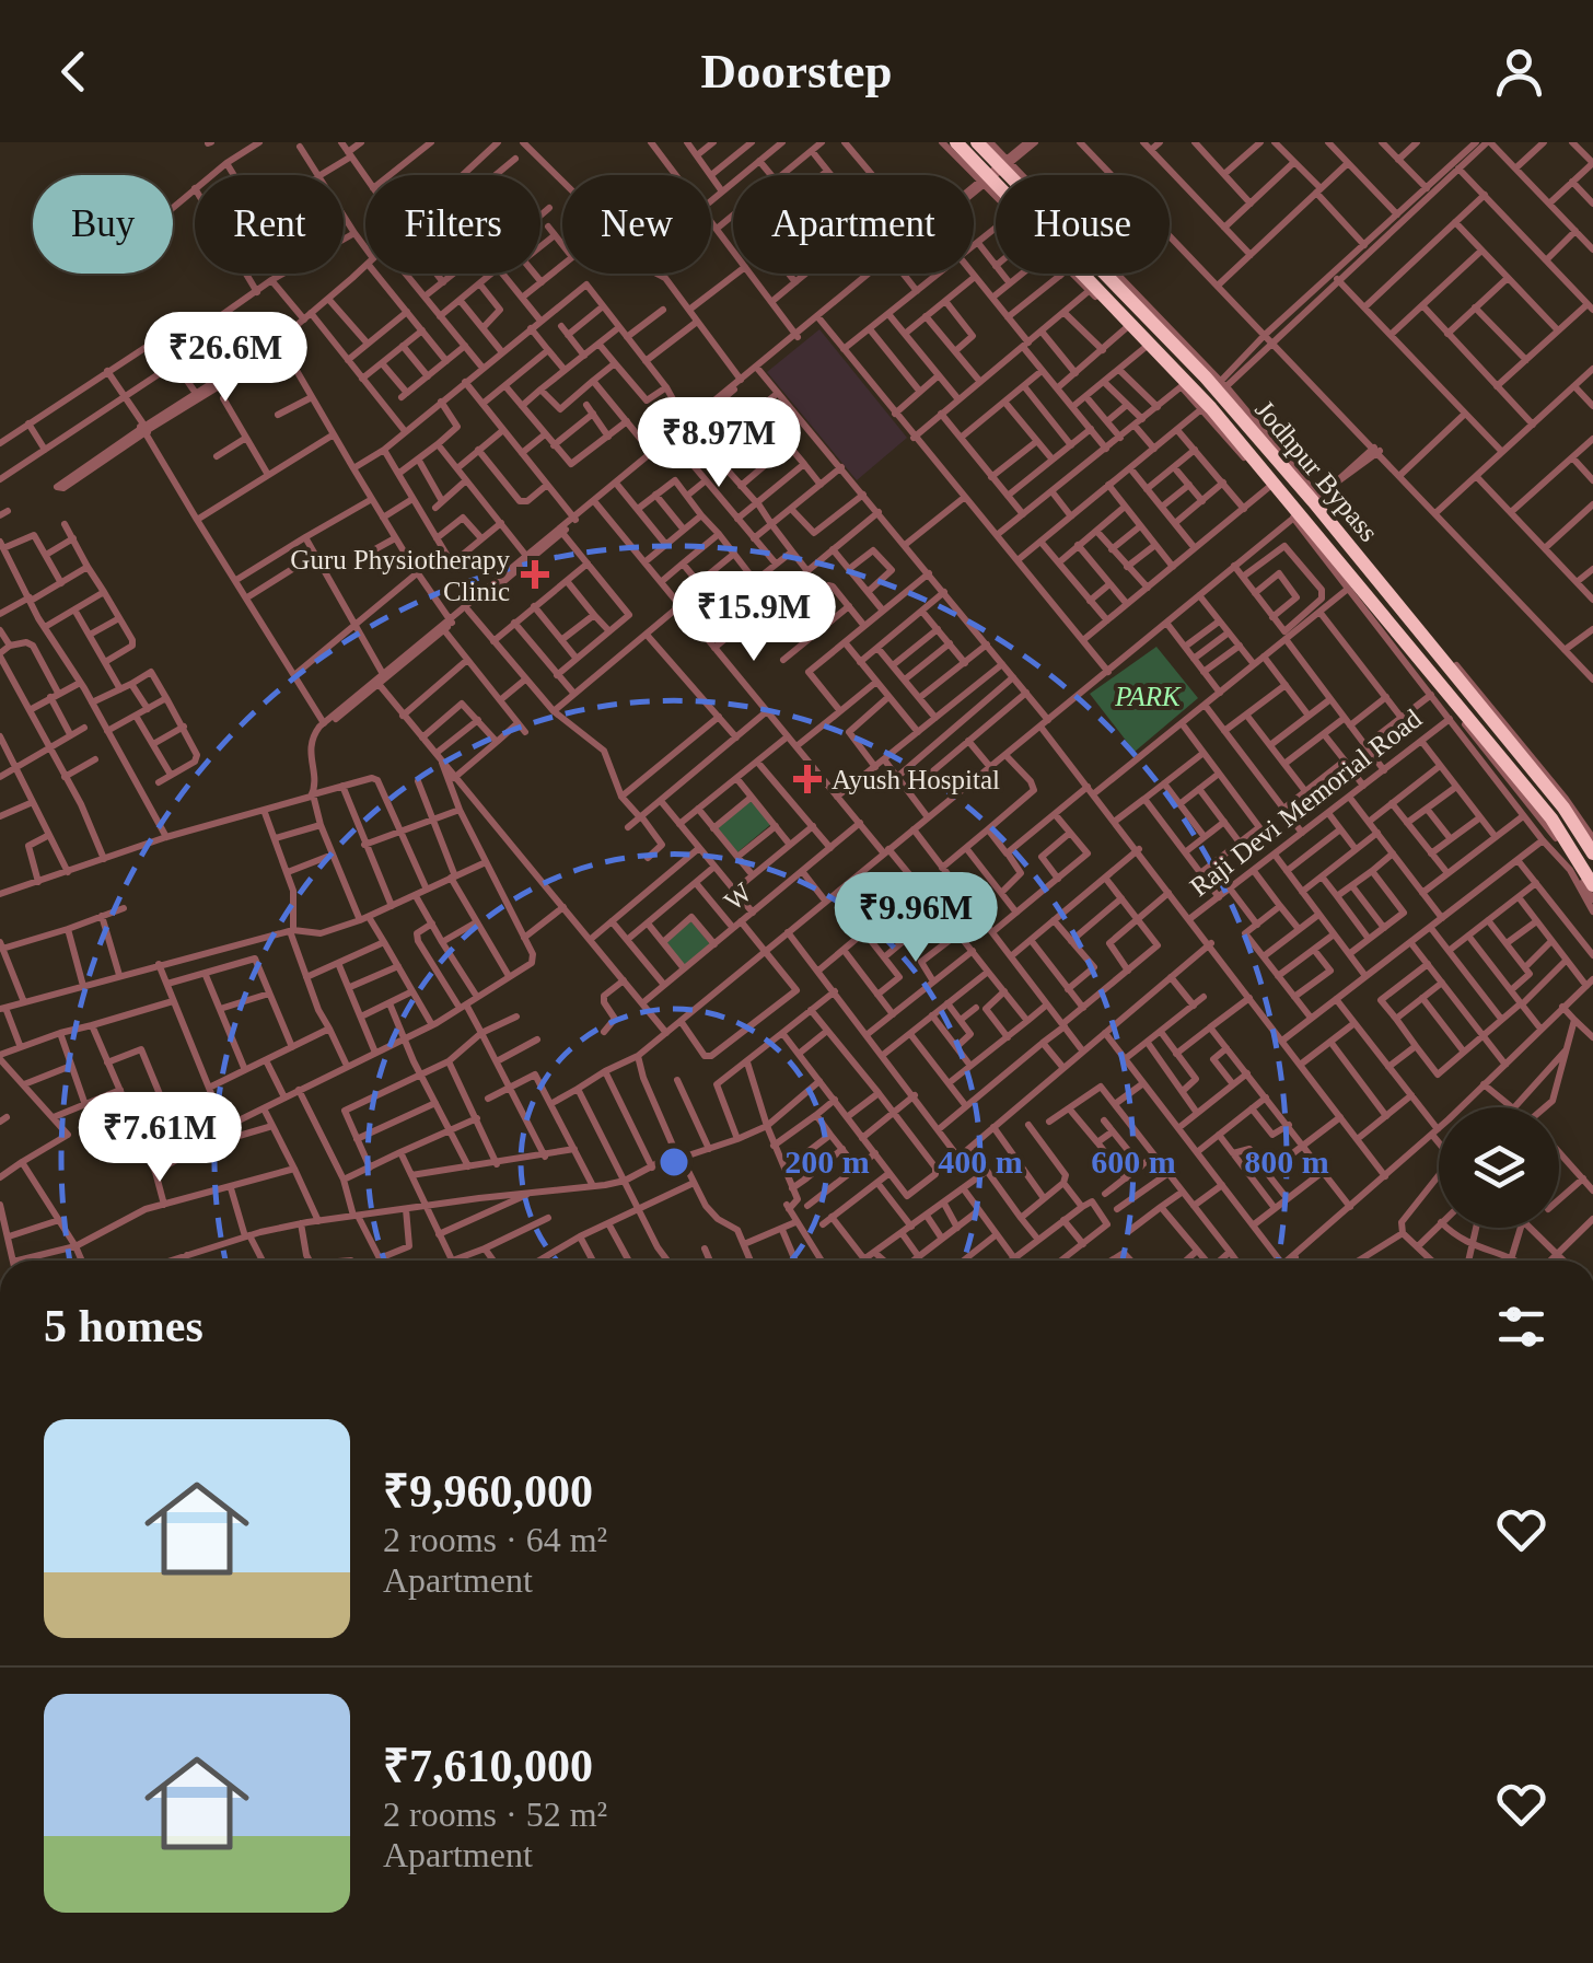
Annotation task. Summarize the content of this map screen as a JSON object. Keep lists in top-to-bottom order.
{
  "streets": {
    "highway": ["Jodhpur Bypass"],
    "street": ["Raji Devi Memorial Road", "W"]
  },
  "parks": ["PARK"],
  "places": {
    "health": ["Guru Physiotherapy Clinic", "Ayush Hospital"]
  },
  "page": {
    "header": "Doorstep",
    "chip": [
      "Buy",
      "Rent",
      "Filters",
      "New",
      "Apartment",
      "House"
    ],
    "price": [
      "₹26.6M",
      "₹8.97M",
      "₹15.9M",
      "₹9.96M",
      "₹7.61M"
    ],
    "heading": "5 homes",
    "list": [
      {
        "name": "₹9,960,000",
        "note": "2 rooms · 64 m² · Apartment"
      },
      {
        "name": "₹7,610,000",
        "note": "2 rooms · 52 m² · Apartment"
      }
    ]
  },
  "rings": [
    "200 m",
    "400 m",
    "600 m",
    "800 m"
  ]
}
